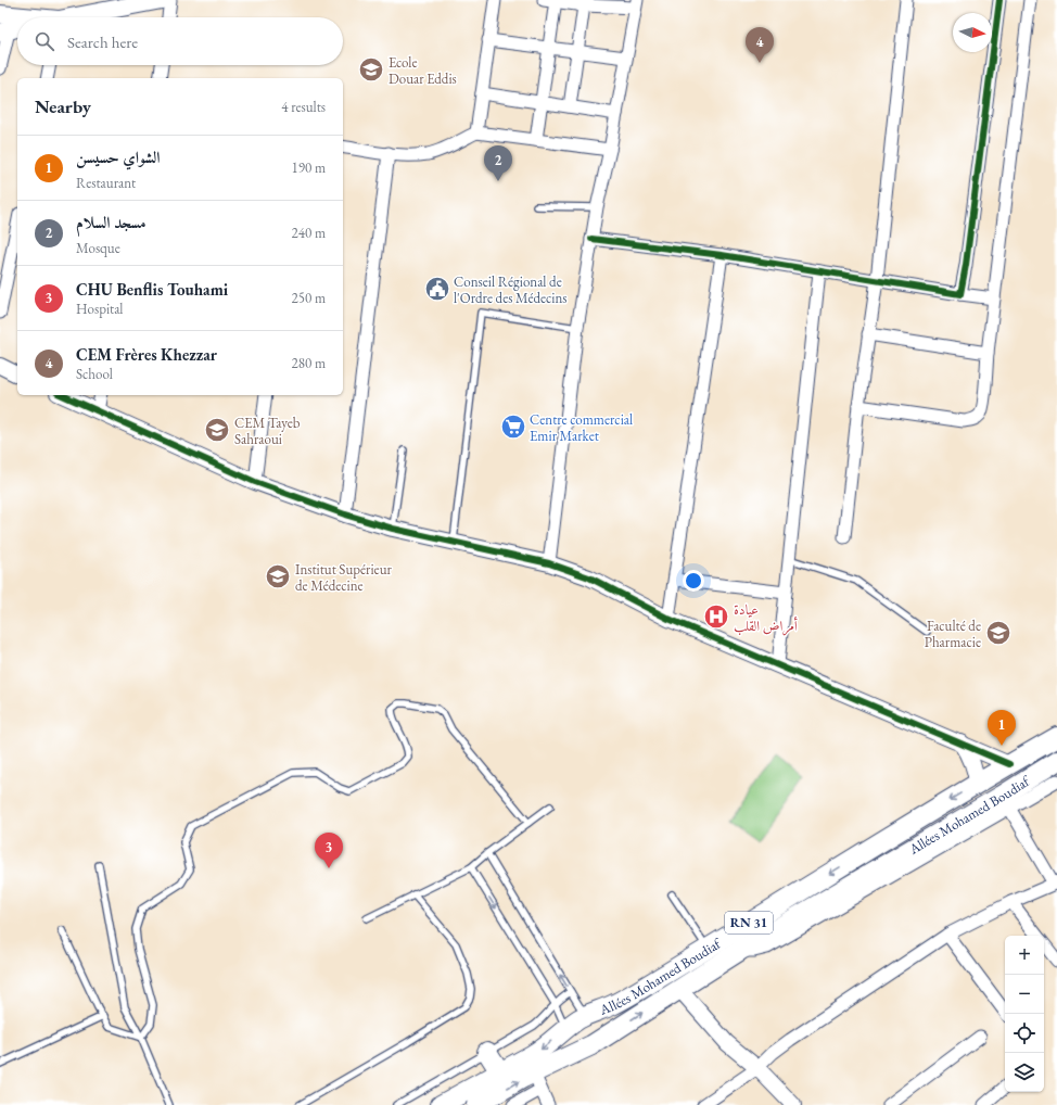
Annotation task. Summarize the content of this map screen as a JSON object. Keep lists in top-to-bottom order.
{
  "streets": {
    "main road": ["Allées Mohamed Boudiaf", "RN 31"]
  },
  "places": {
    "school or university": [
      "Ecole Douar Eddis",
      "CEM Tayeb Sahraoui",
      "Institut Supérieur de Médecine",
      "Faculté de Pharmacie"
    ],
    "public building": ["Conseil Régional de l'Ordre des Médecins"],
    "supermarket": ["Centre commercial Emir Market"],
    "hospital": ["عيادة أمراض القلب"]
  },
  "north": "right",
  "page": {
    "search": "Search here",
    "pins": [
      "4",
      "2",
      "1",
      "3"
    ],
    "heading": ["Nearby", "4 results"],
    "list": [
      {
        "mark": "1",
        "name": "الشواي حسيسن",
        "note": "Restaurant",
        "value": "190 m"
      },
      {
        "mark": "2",
        "name": "مسجد السلام",
        "note": "Mosque",
        "value": "240 m"
      },
      {
        "mark": "3",
        "name": "CHU Benflis Touhami",
        "note": "Hospital",
        "value": "250 m"
      },
      {
        "mark": "4",
        "name": "CEM Frères Khezzar",
        "note": "School",
        "value": "280 m"
      }
    ],
    "map_buttons": ["+", "−"]
  }
}
